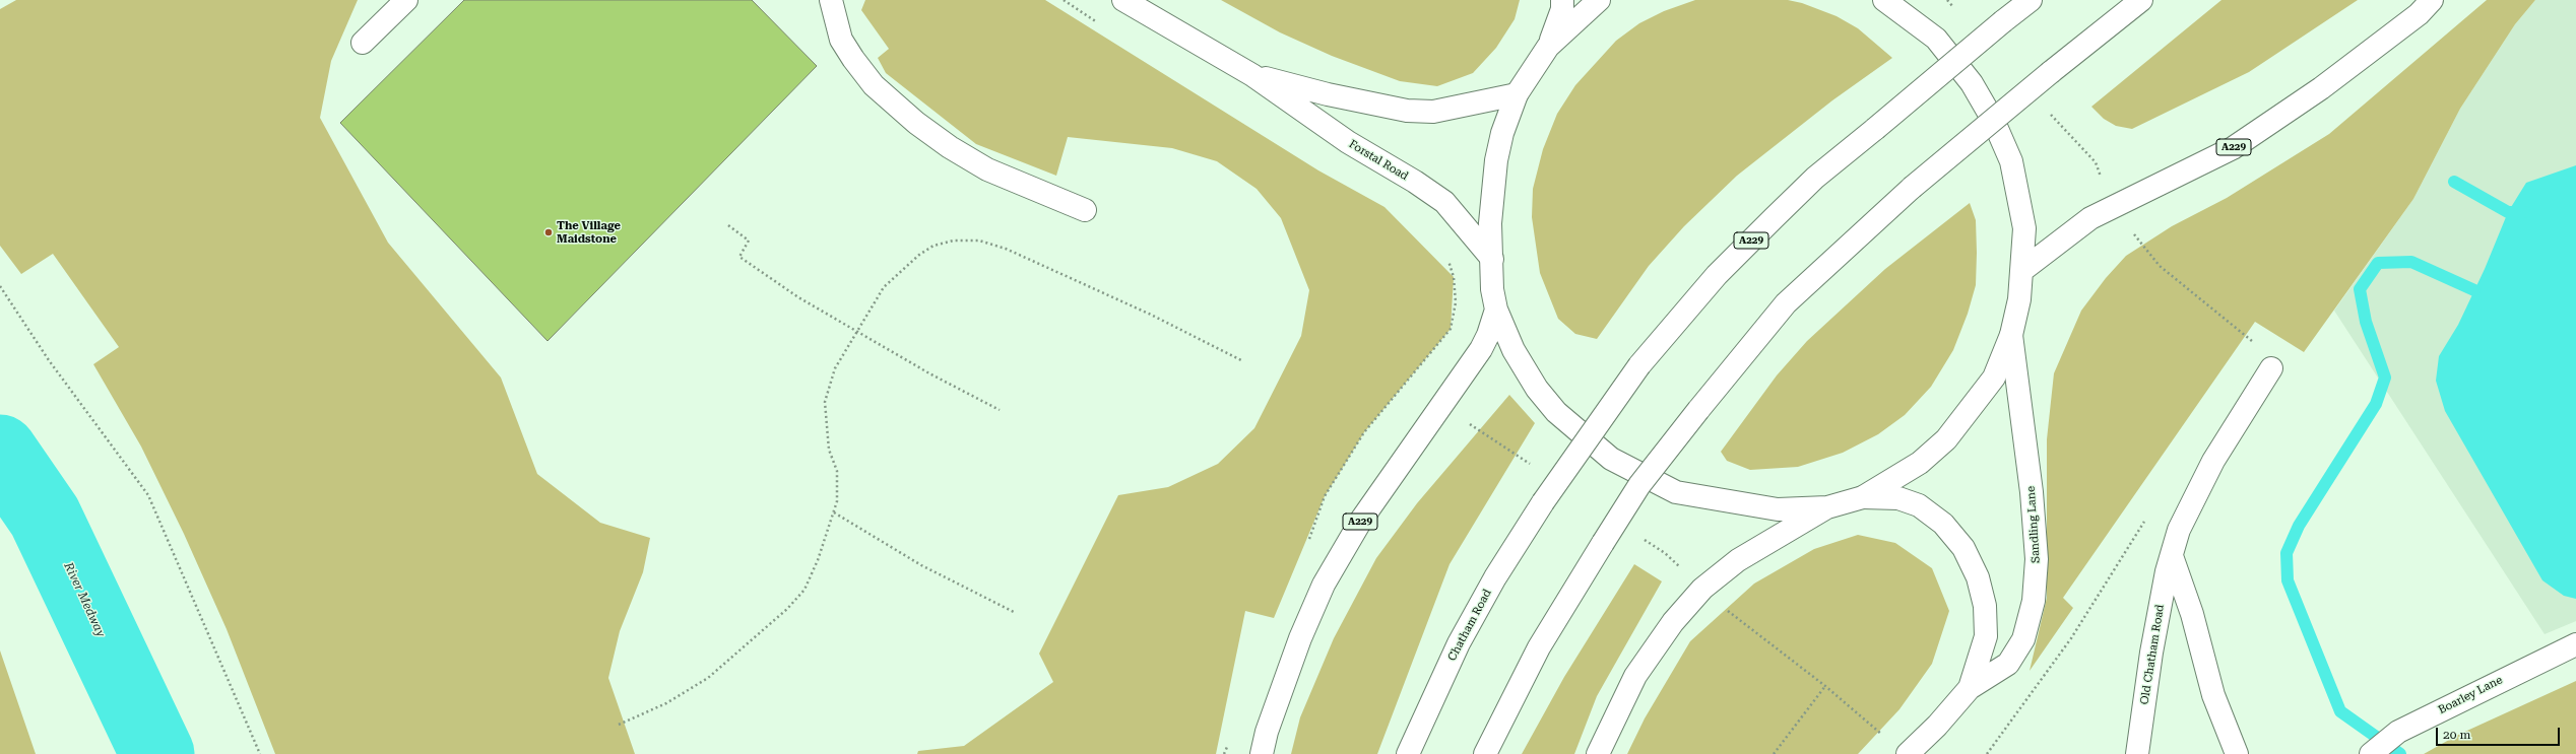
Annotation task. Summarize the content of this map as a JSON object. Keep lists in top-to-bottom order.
{
  "streets": {
    "main road": [
      "A229",
      "Forstal Road",
      "Sandling Lane",
      "Chatham Road",
      "Old Chatham Road",
      "Boarley Lane"
    ]
  },
  "water": ["River Medway"],
  "places": ["The Village Maidstone"],
  "scale_bar": "20 m"
}
